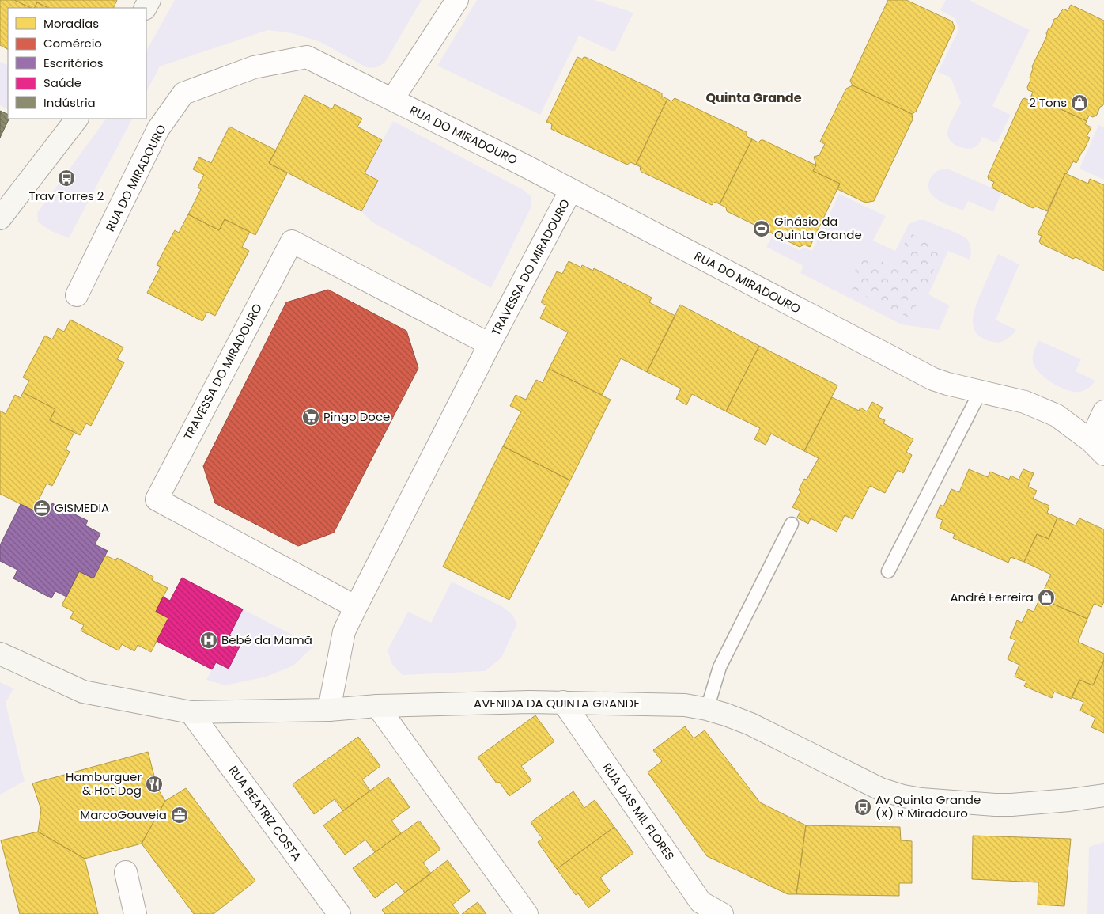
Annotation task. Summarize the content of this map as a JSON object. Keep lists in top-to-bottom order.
{
  "streets": {
    "street": [
      "RUA DO MIRADOURO",
      "TRAVESSA DO MIRADOURO",
      "AVENIDA DA QUINTA GRANDE",
      "RUA DAS MIL FLORES",
      "RUA BEATRIZ COSTA"
    ]
  },
  "crossings": [
    ["RUA DO MIRADOURO", "TRAVESSA DO MIRADOURO"],
    ["TRAVESSA DO MIRADOURO", "AVENIDA DA QUINTA GRANDE"],
    ["AVENIDA DA QUINTA GRANDE", "RUA DAS MIL FLORES"],
    ["AVENIDA DA QUINTA GRANDE", "RUA BEATRIZ COSTA"]
  ],
  "districts": ["Quinta Grande"],
  "places": {
    "shop": ["2 Tons", "André Ferreira"],
    "bus stop": ["Trav Torres 2", "Av Quinta Grande (X) R Miradouro"],
    "sports": ["Ginásio da Quinta Grande"],
    "supermarket": ["Pingo Doce"],
    "office": ["GISMEDIA", "MarcoGouveia"],
    "hospital": ["Bebé da Mamã"],
    "restaurant": ["Hamburguer & Hot Dog"]
  },
  "legend": [
    "Moradias",
    "Comércio",
    "Escritórios",
    "Saúde",
    "Indústria"
  ]
}
